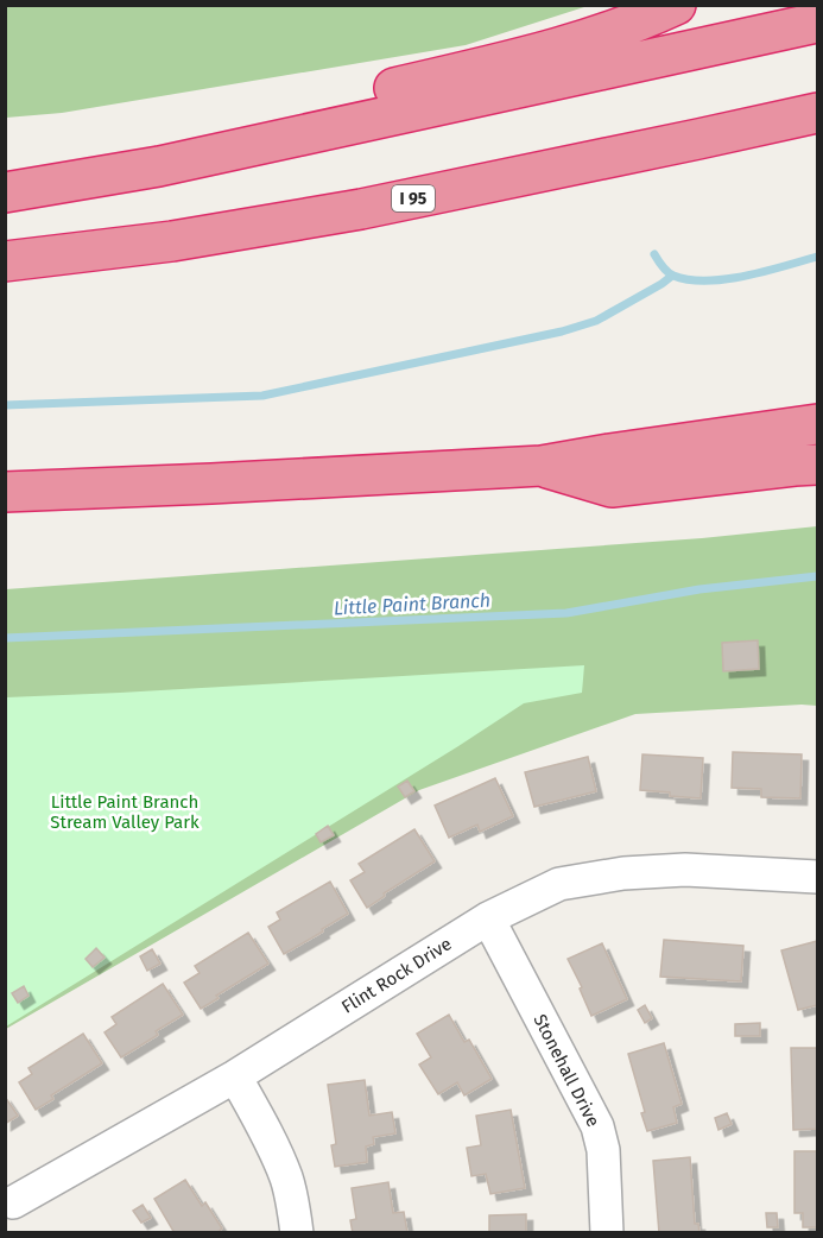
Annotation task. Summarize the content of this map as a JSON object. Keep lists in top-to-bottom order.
{
  "streets": {
    "highway": ["I 95"],
    "street": ["Flint Rock Drive", "Stonehall Drive"]
  },
  "crossings": [
    ["Flint Rock Drive", "Stonehall Drive"]
  ],
  "water": ["Little Paint Branch"],
  "parks": ["Little Paint Branch Stream Valley Park"]
}
